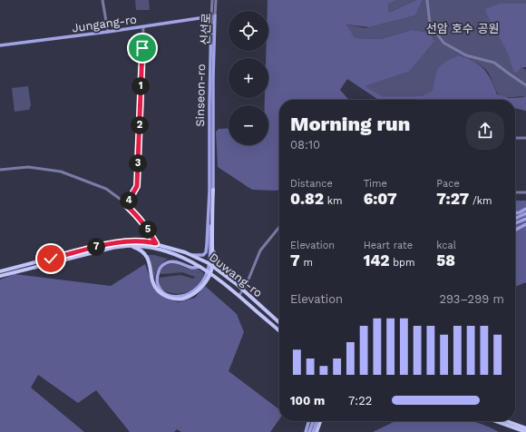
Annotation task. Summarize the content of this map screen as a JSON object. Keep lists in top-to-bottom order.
{
  "streets": {
    "main road": ["Jungang-ro", "신선로", "Duwang-ro"]
  },
  "crossings": [
    ["Jungang-ro", "신선로"],
    ["신선로", "Duwang-ro"]
  ],
  "parks": ["선암 호수 공원"],
  "page": {
    "map_buttons": ["+", "−"],
    "pins": [
      "1",
      "2",
      "3",
      "4",
      "5",
      "7"
    ],
    "heading": ["Morning run", "08:10"],
    "stats": [
      ["Distance", "0.82 km"],
      ["Time", "6:07"],
      ["Pace", "7:27 /km"],
      ["Elevation", "7 m"],
      ["Heart rate", "142 bpm"],
      ["kcal", "58"]
    ],
    "chart": ["Elevation", "293–299 m"],
    "list": [
      {
        "name": "100 m",
        "note": "7:22"
      }
    ]
  }
}
